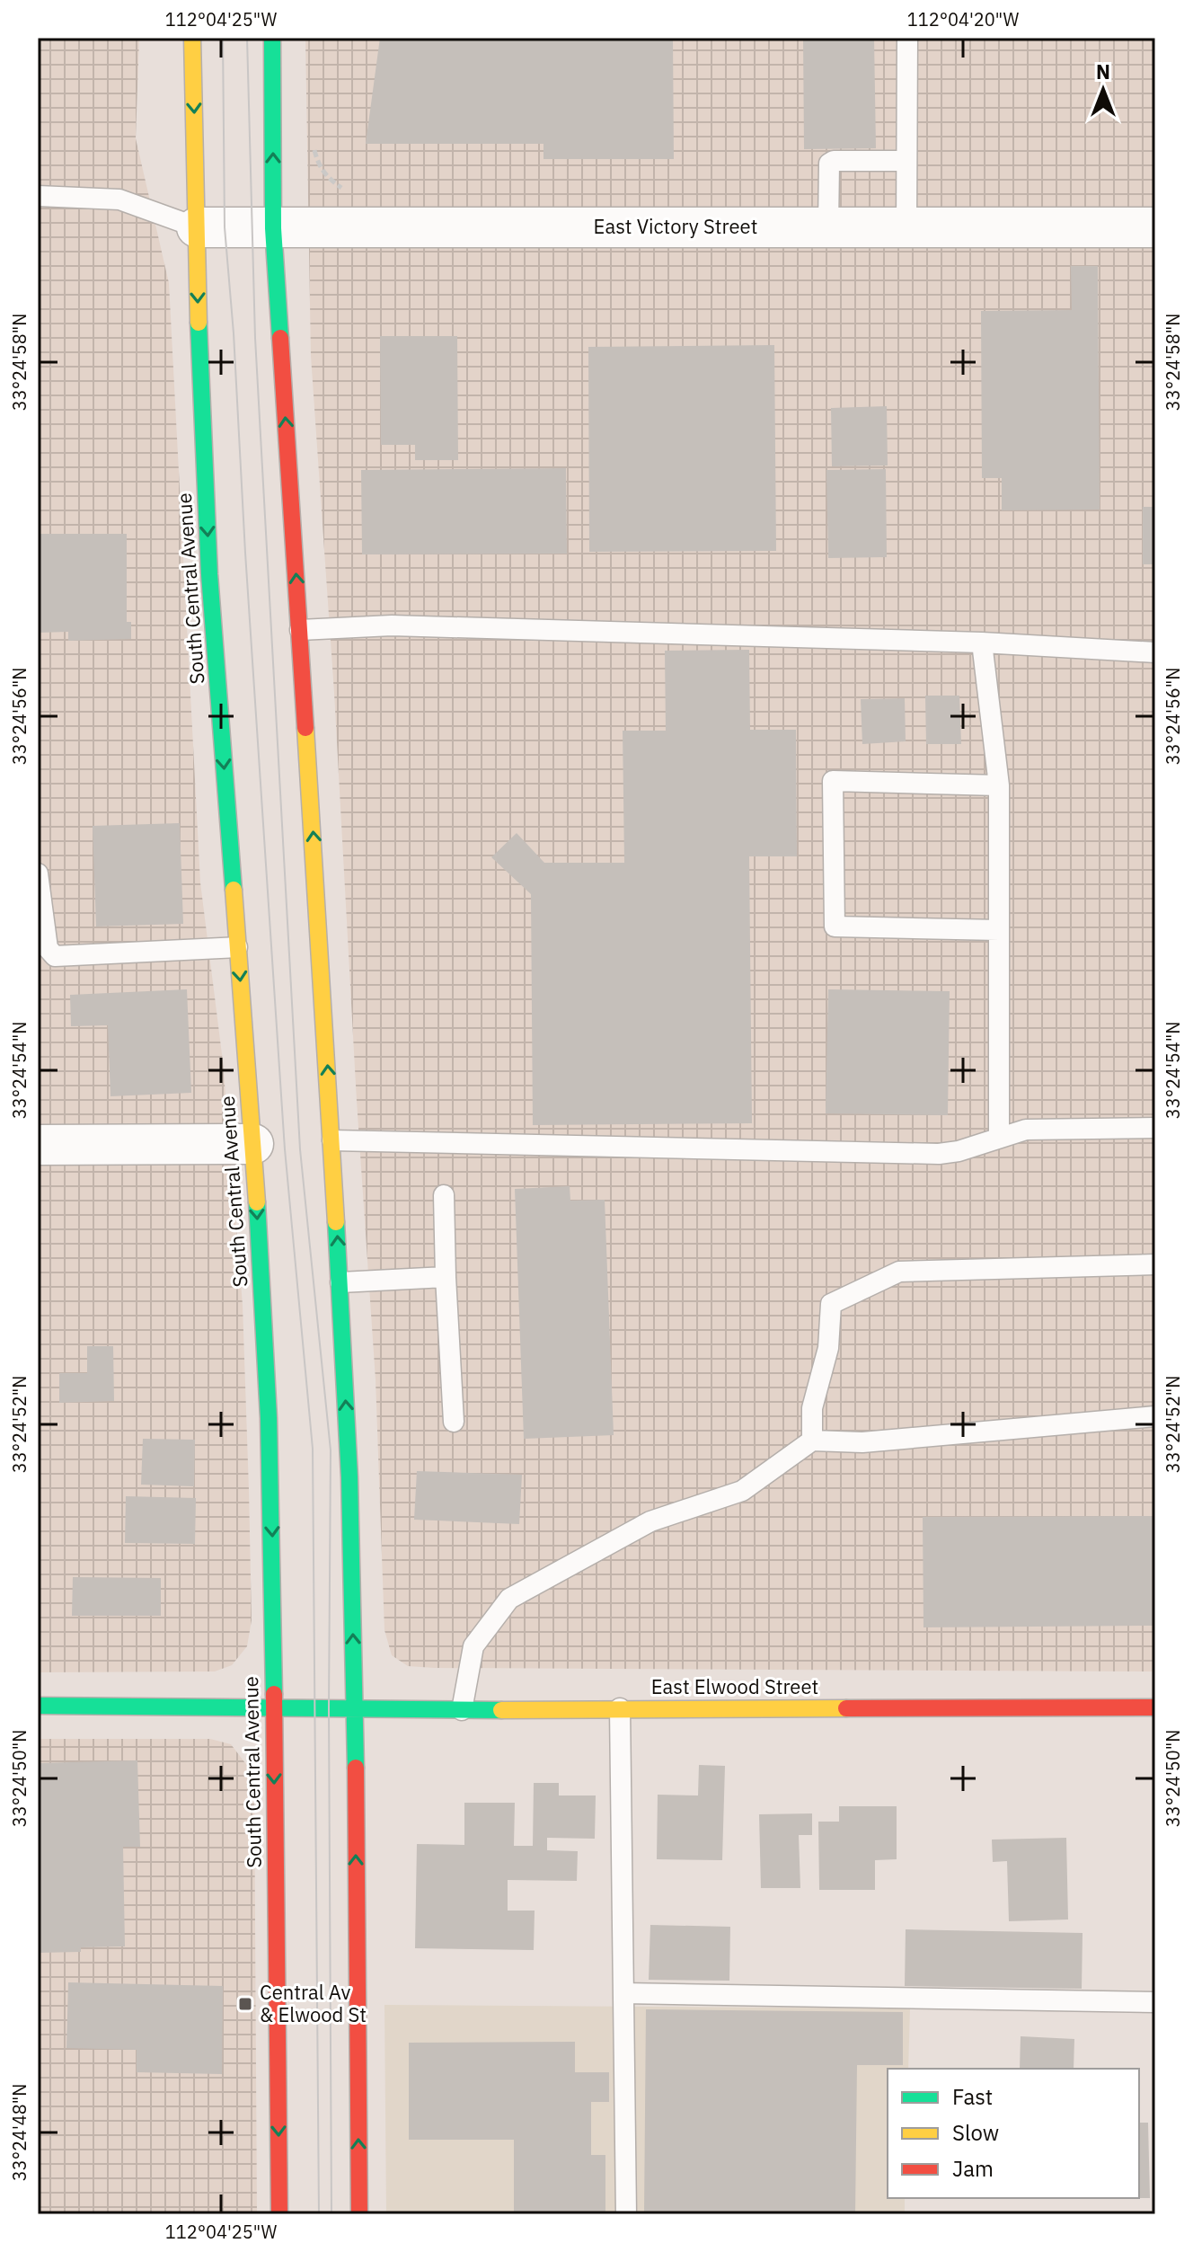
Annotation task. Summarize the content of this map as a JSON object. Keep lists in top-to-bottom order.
{
  "streets": {
    "main road": ["South Central Avenue", "East Elwood Street"],
    "street": ["East Victory Street"]
  },
  "crossings": [
    ["East Victory Street", "South Central Avenue"],
    ["South Central Avenue", "East Elwood Street"]
  ],
  "places": {
    "transit": ["Central Av & Elwood St"]
  },
  "legend": ["Fast", "Slow", "Jam"],
  "north": "top",
  "coordinates": [
    "112°04'25\"W",
    "112°04'20\"W",
    "33°24'58\"N",
    "33°24'56\"N",
    "33°24'54\"N",
    "33°24'52\"N",
    "33°24'50\"N",
    "33°24'48\"N"
  ]
}
